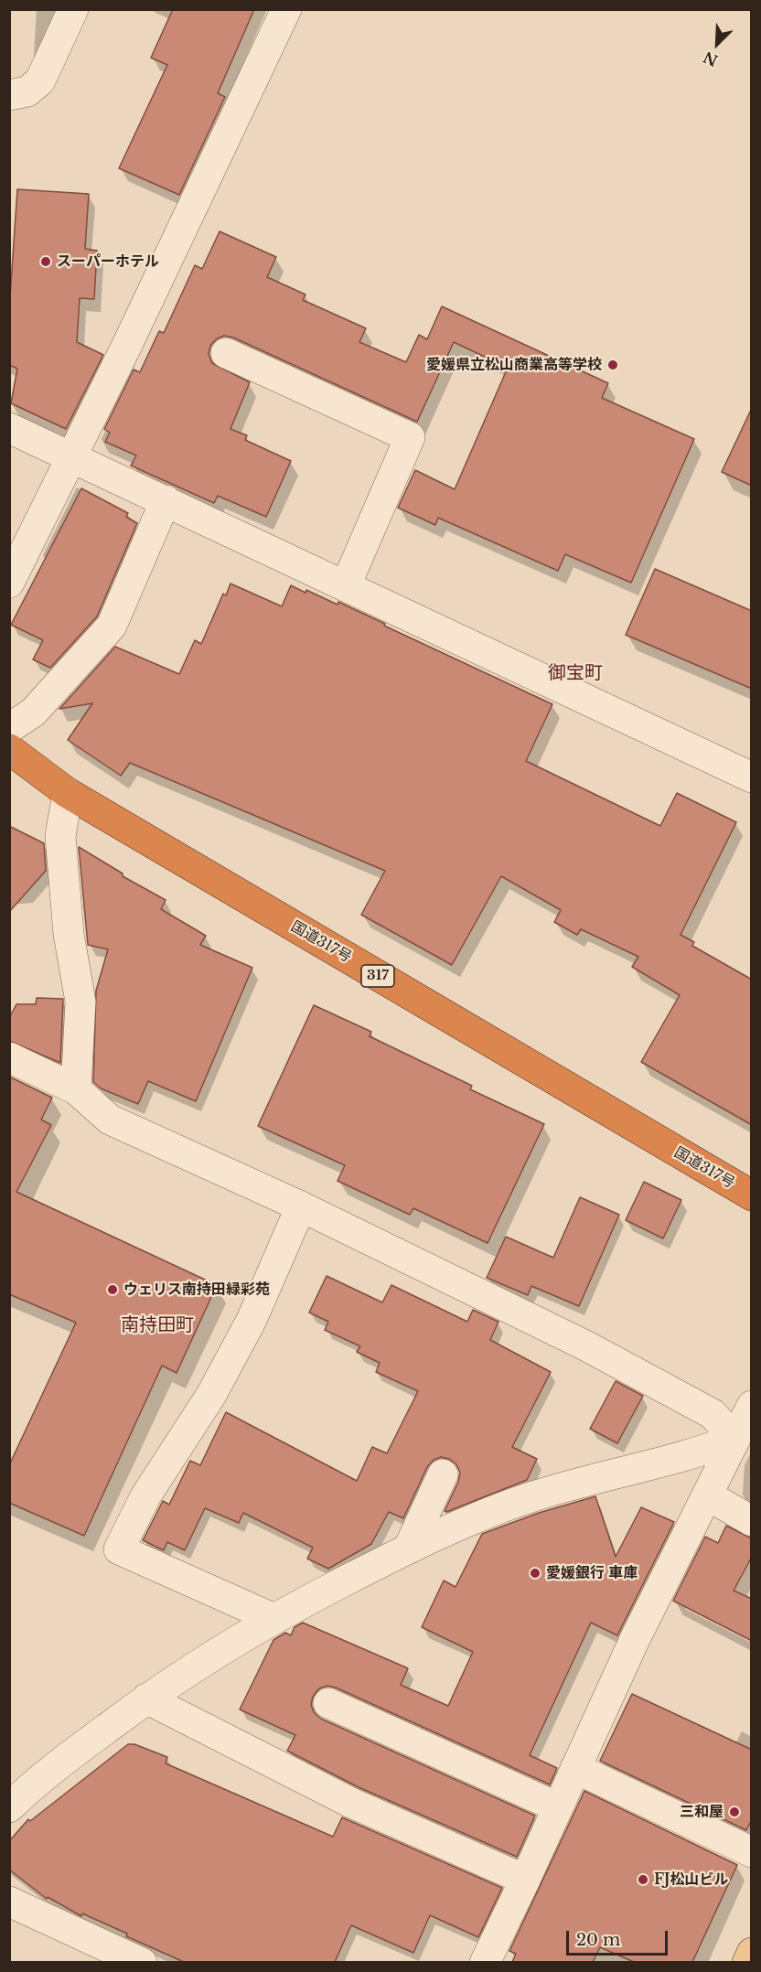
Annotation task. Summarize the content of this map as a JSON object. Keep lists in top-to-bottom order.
{
  "streets": {
    "highway": ["国道317号", "317"]
  },
  "districts": ["御宝町", "南持田町"],
  "places": [
    "スーパーホテル",
    "愛媛県立松山商業高等学校",
    "ウェリス南持田緑彩苑",
    "愛媛銀行 車庫",
    "三和屋",
    "FJ松山ビル"
  ],
  "scale_bar": "20 m",
  "north": "bottom left"
}
